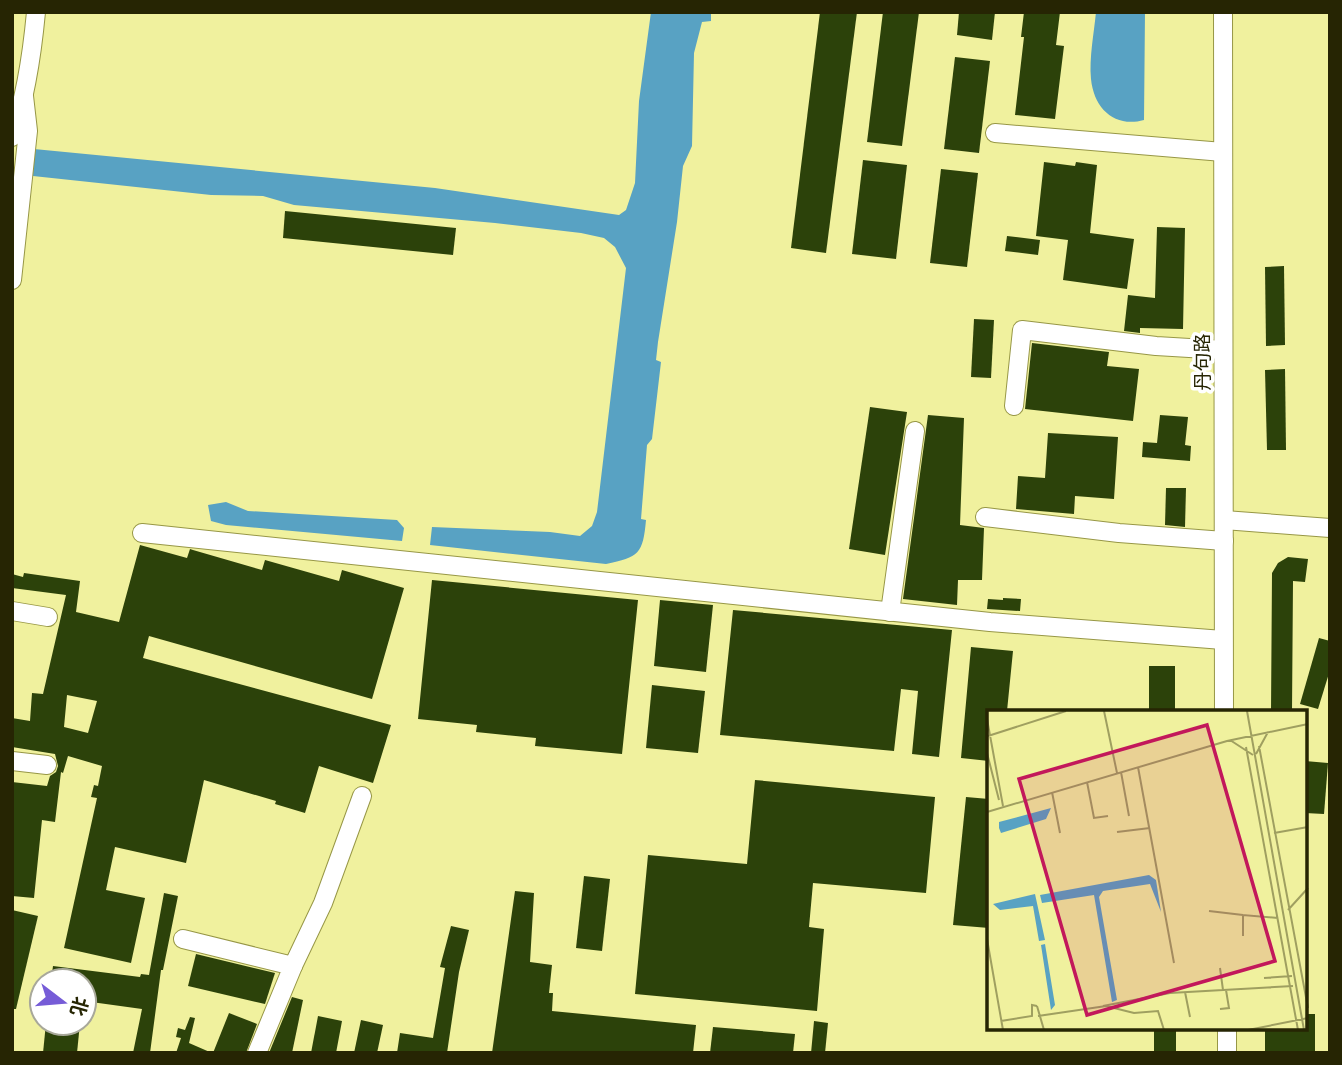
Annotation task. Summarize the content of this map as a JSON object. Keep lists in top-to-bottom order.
{
  "streets": {
    "street": ["丹句路"]
  },
  "north": "right"
}
